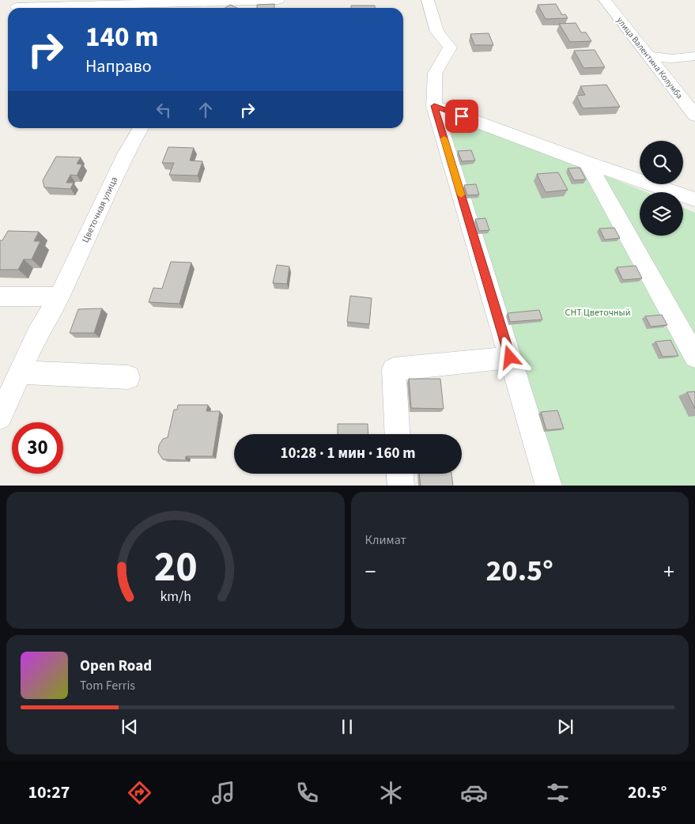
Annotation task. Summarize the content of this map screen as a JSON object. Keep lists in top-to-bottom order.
{
  "streets": {
    "street": ["улица Валентина Колумба", "Цветочная улица"]
  },
  "parks": ["СНТ Цветочный"],
  "page": {
    "turn": ["140 m", "Направо"],
    "limit": "30",
    "trip": "10:28 · 1 мин · 160 m",
    "tile": "Климат",
    "heat": ["−", "20.5°", "+"],
    "song": ["Open Road", "Tom Ferris"],
    "tabs": ["10:27", "20.5°"],
    "gauge": ["20", "km/h"]
  }
}
